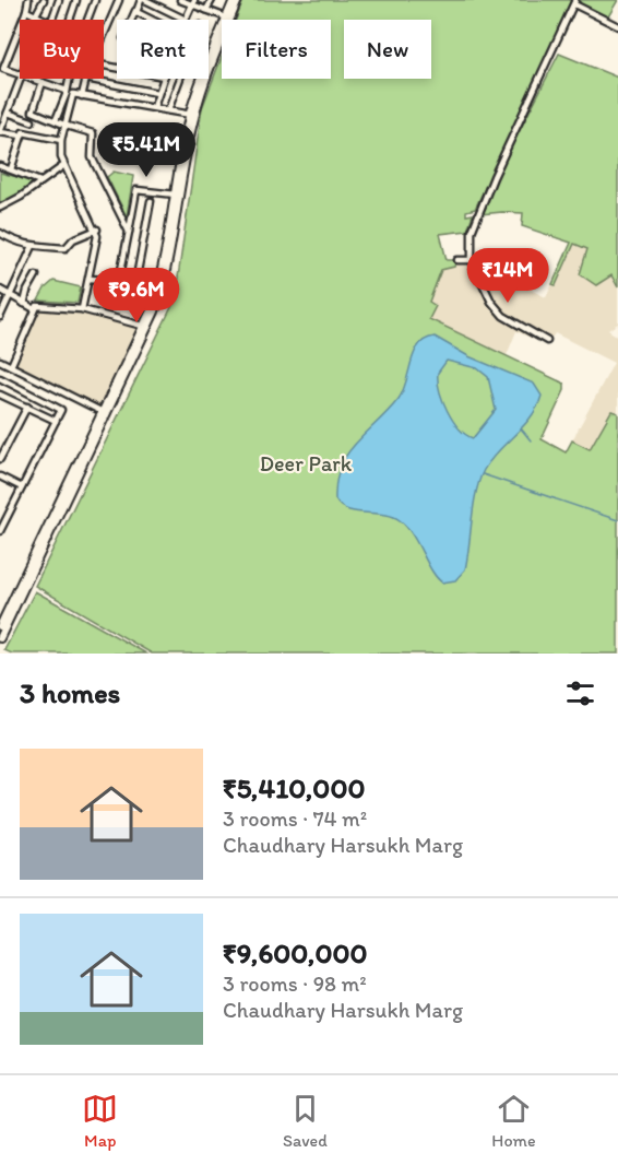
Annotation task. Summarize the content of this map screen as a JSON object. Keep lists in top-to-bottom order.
{
  "parks": ["Deer Park"],
  "page": {
    "chip": [
      "Buy",
      "Rent",
      "Filters",
      "New"
    ],
    "price": ["₹5.41M", "₹14M", "₹9.6M"],
    "heading": "3 homes",
    "list": [
      {
        "name": "₹5,410,000",
        "note": "3 rooms · 74 m² · Chaudhary Harsukh Marg"
      },
      {
        "name": "₹9,600,000",
        "note": "3 rooms · 98 m² · Chaudhary Harsukh Marg"
      }
    ],
    "tabs": ["Map", "Saved", "Home"]
  }
}
